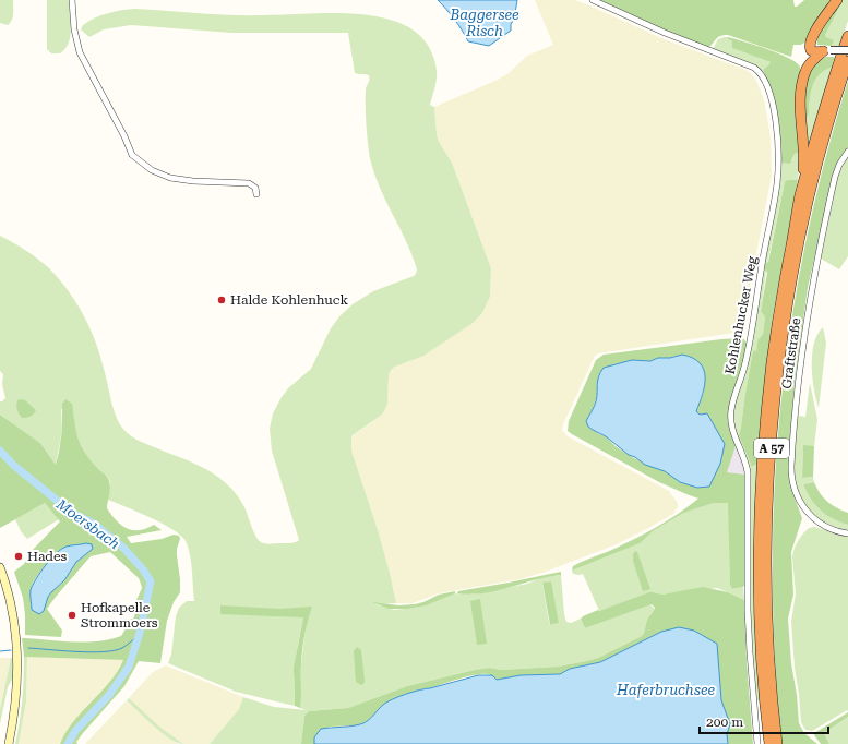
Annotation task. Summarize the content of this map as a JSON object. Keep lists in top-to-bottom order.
{
  "streets": {
    "highway": ["A 57"],
    "street": ["Kohlenhucker Weg", "Graftstraße"]
  },
  "water": ["Baggersee Risch", "Moersbach", "Haferbruchsee"],
  "places": ["Halde Kohlenhuck", "Hades", "Hofkapelle Strommoers"],
  "scale_bar": "200 m"
}
